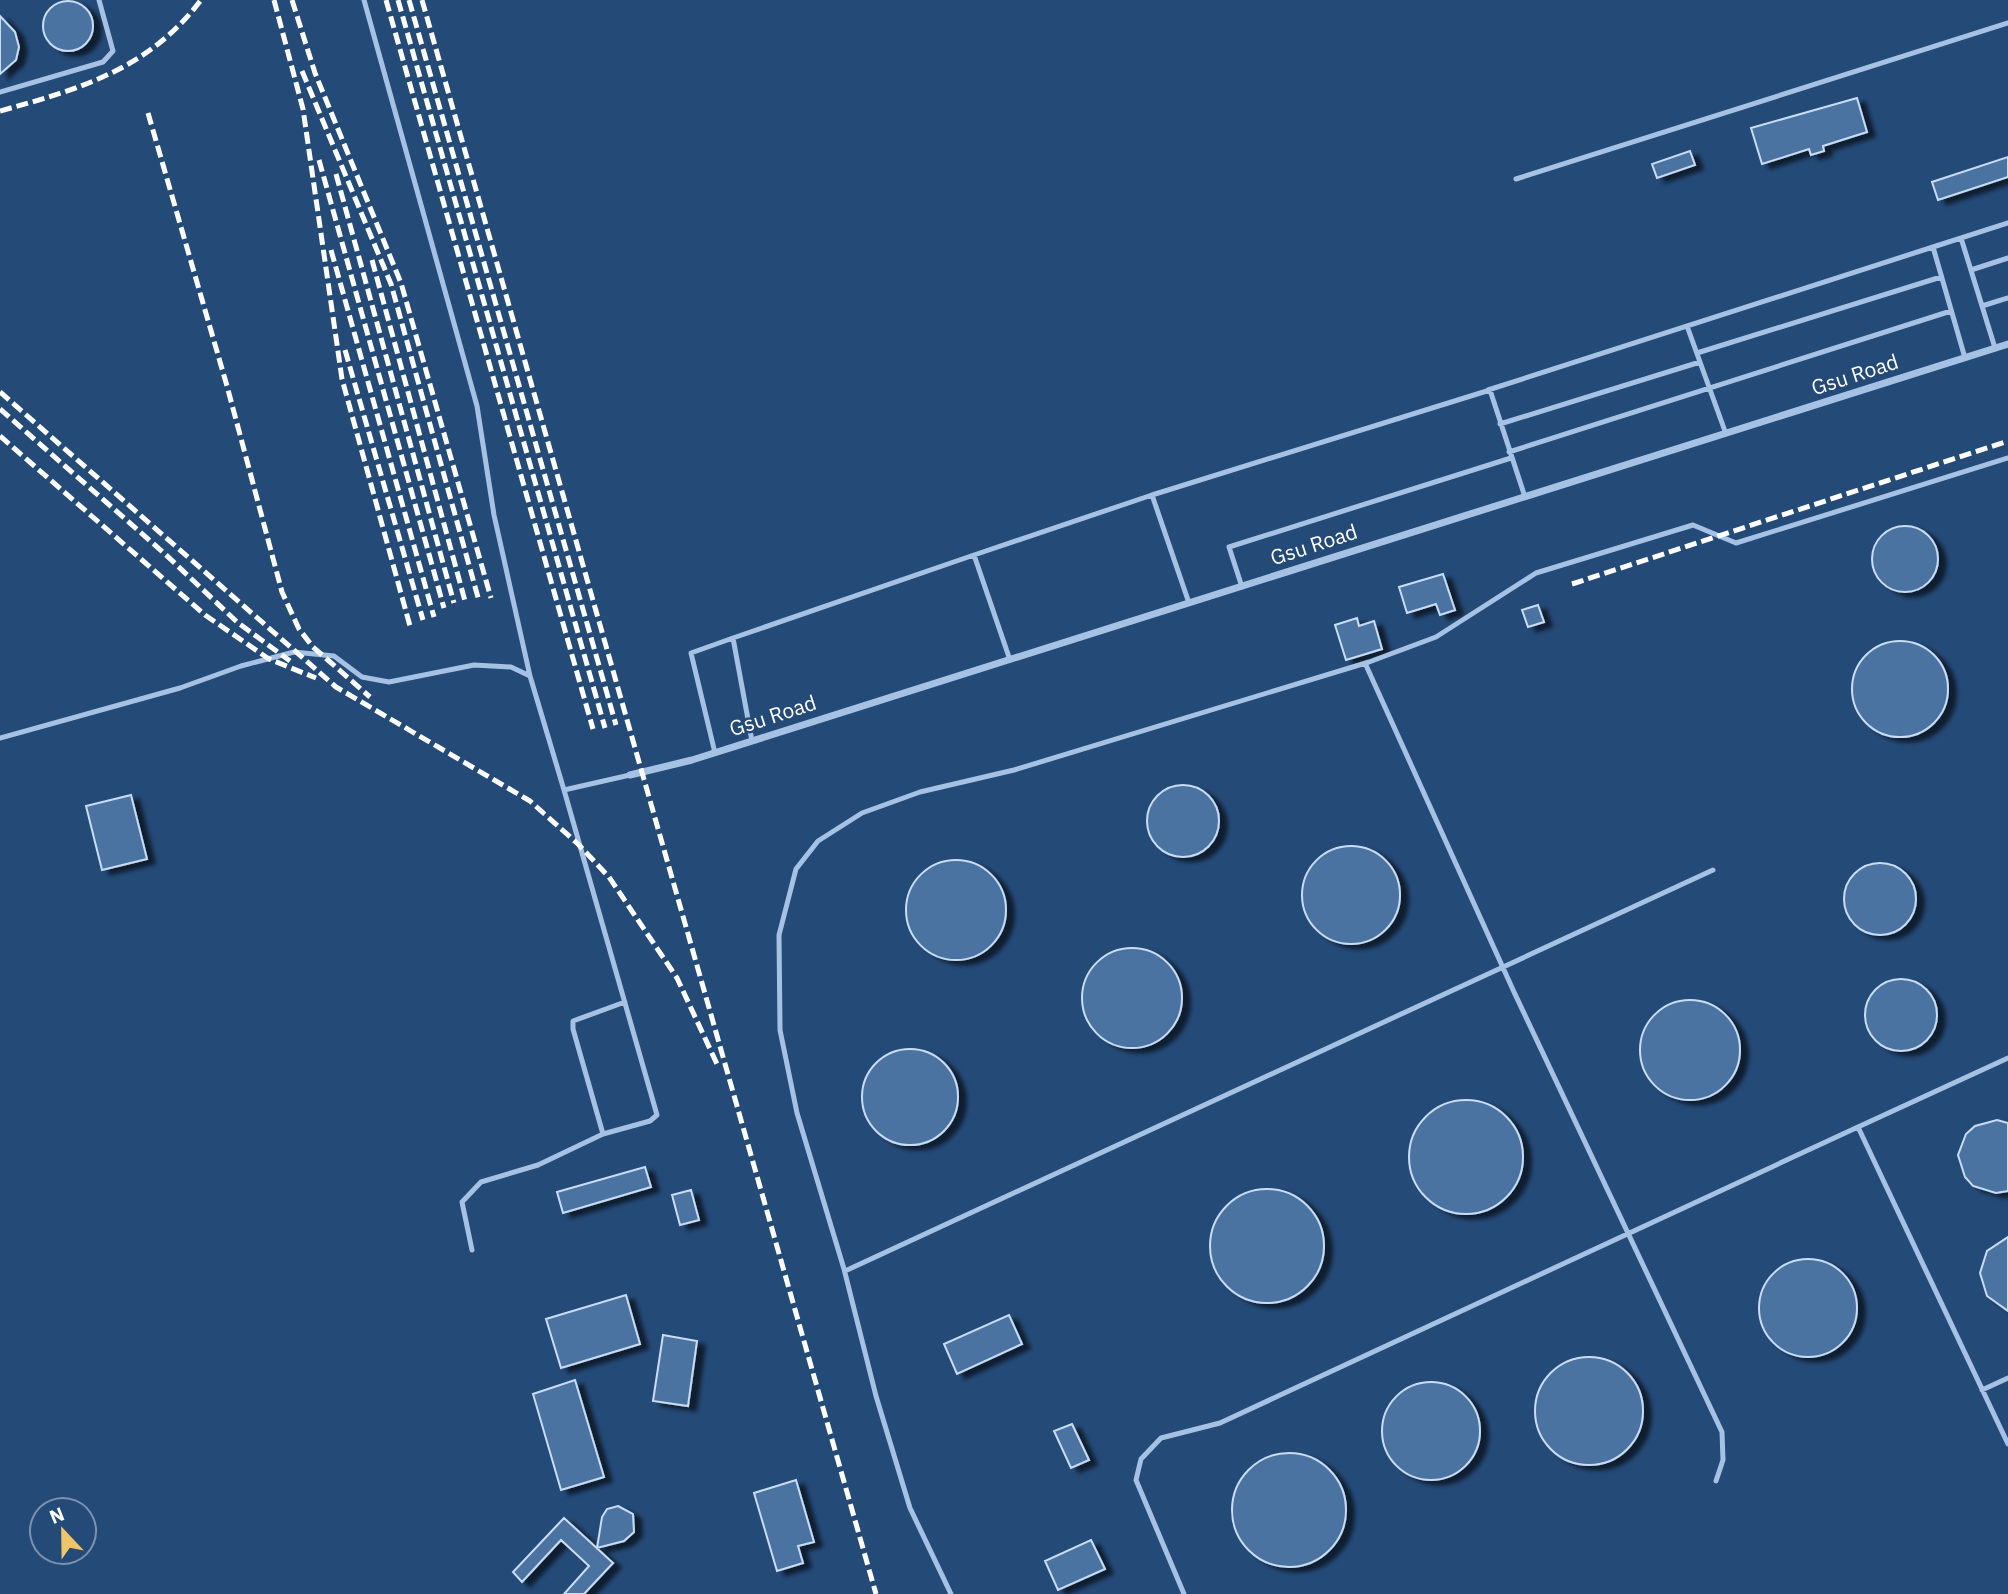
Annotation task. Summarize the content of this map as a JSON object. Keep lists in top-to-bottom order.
{
  "streets": {
    "street": ["Gsu Road"]
  },
  "north": "top"
}
